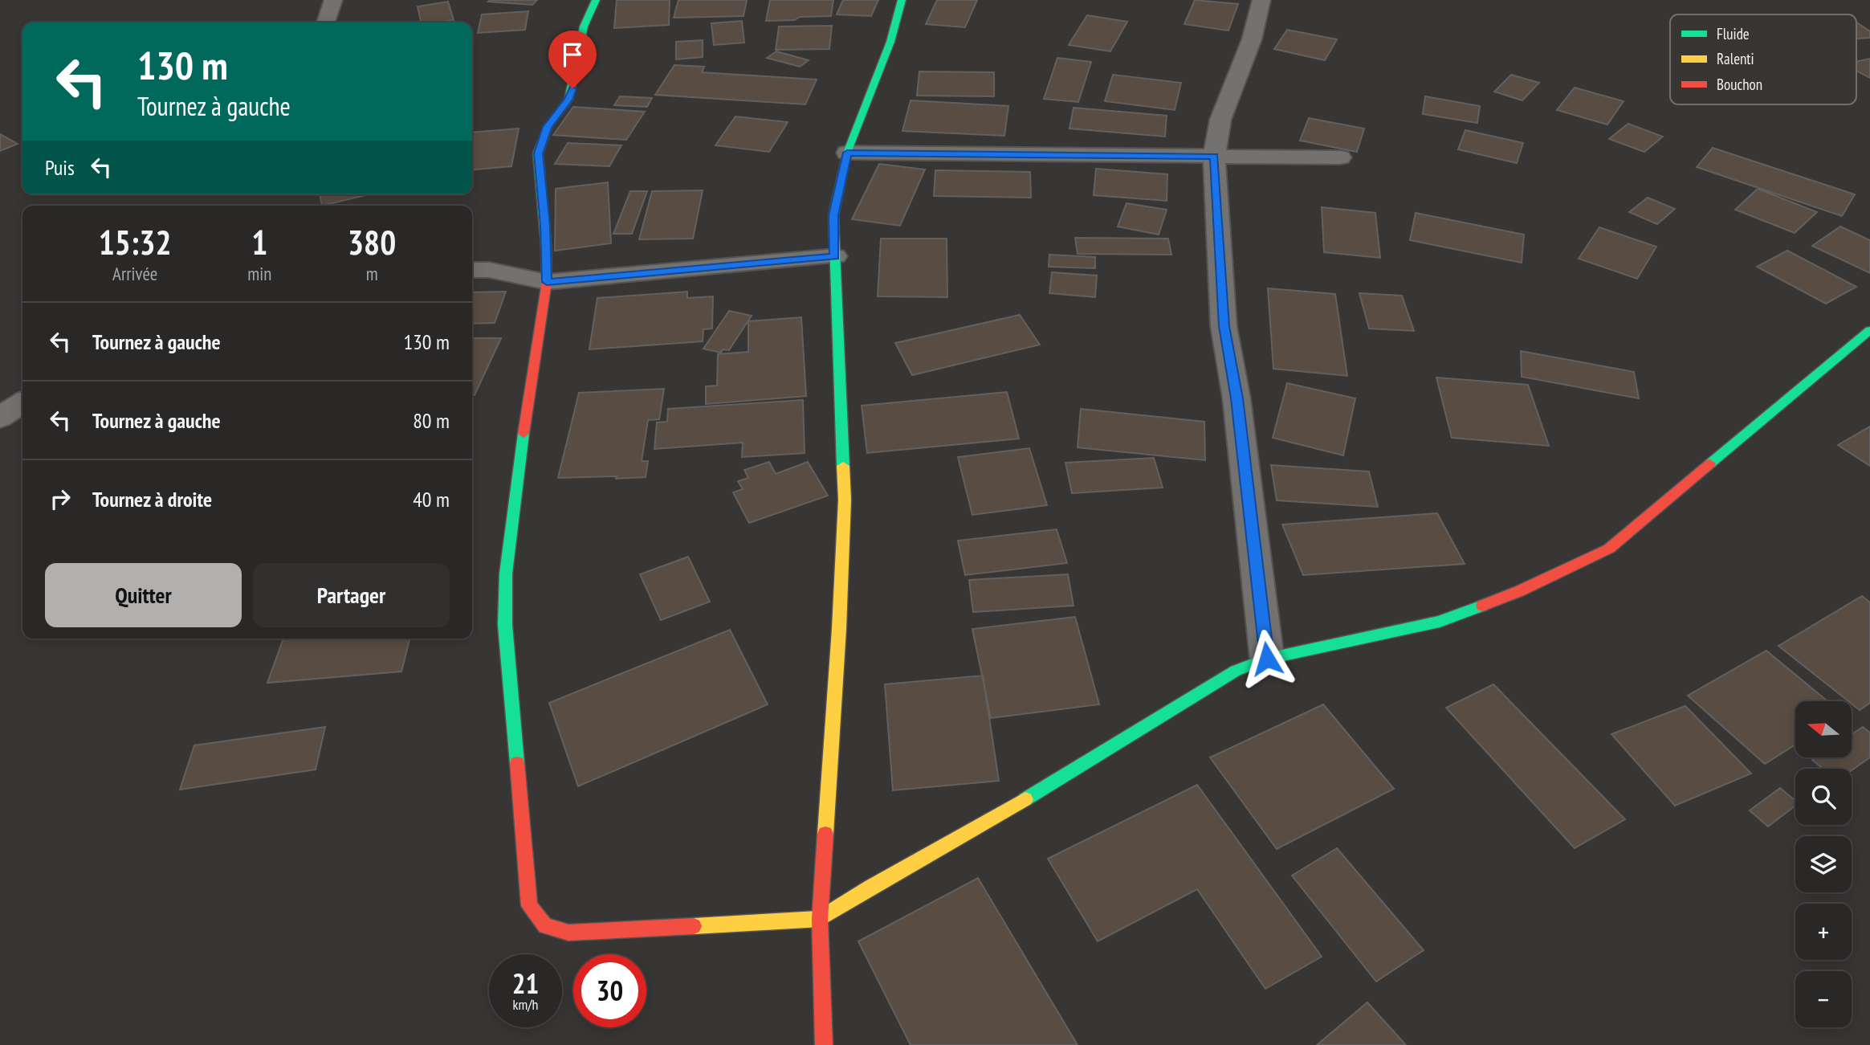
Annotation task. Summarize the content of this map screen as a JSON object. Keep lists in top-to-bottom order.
{
  "legend": ["Fluide", "Ralenti", "Bouchon"],
  "north": "left",
  "page": {
    "turn": ["130 m", "Tournez à gauche"],
    "then": "Puis",
    "eta": [
      "15:32",
      "Arrivée",
      "1",
      "min",
      "380",
      "m"
    ],
    "list": [
      {
        "name": "Tournez à gauche",
        "value": "130 m"
      },
      {
        "name": "Tournez à gauche",
        "value": "80 m"
      },
      {
        "name": "Tournez à droite",
        "value": "40 m"
      }
    ],
    "buttons": ["Quitter", "Partager"],
    "map_buttons": ["+", "−"],
    "speed": "21 km/h",
    "limit": "30"
  }
}
